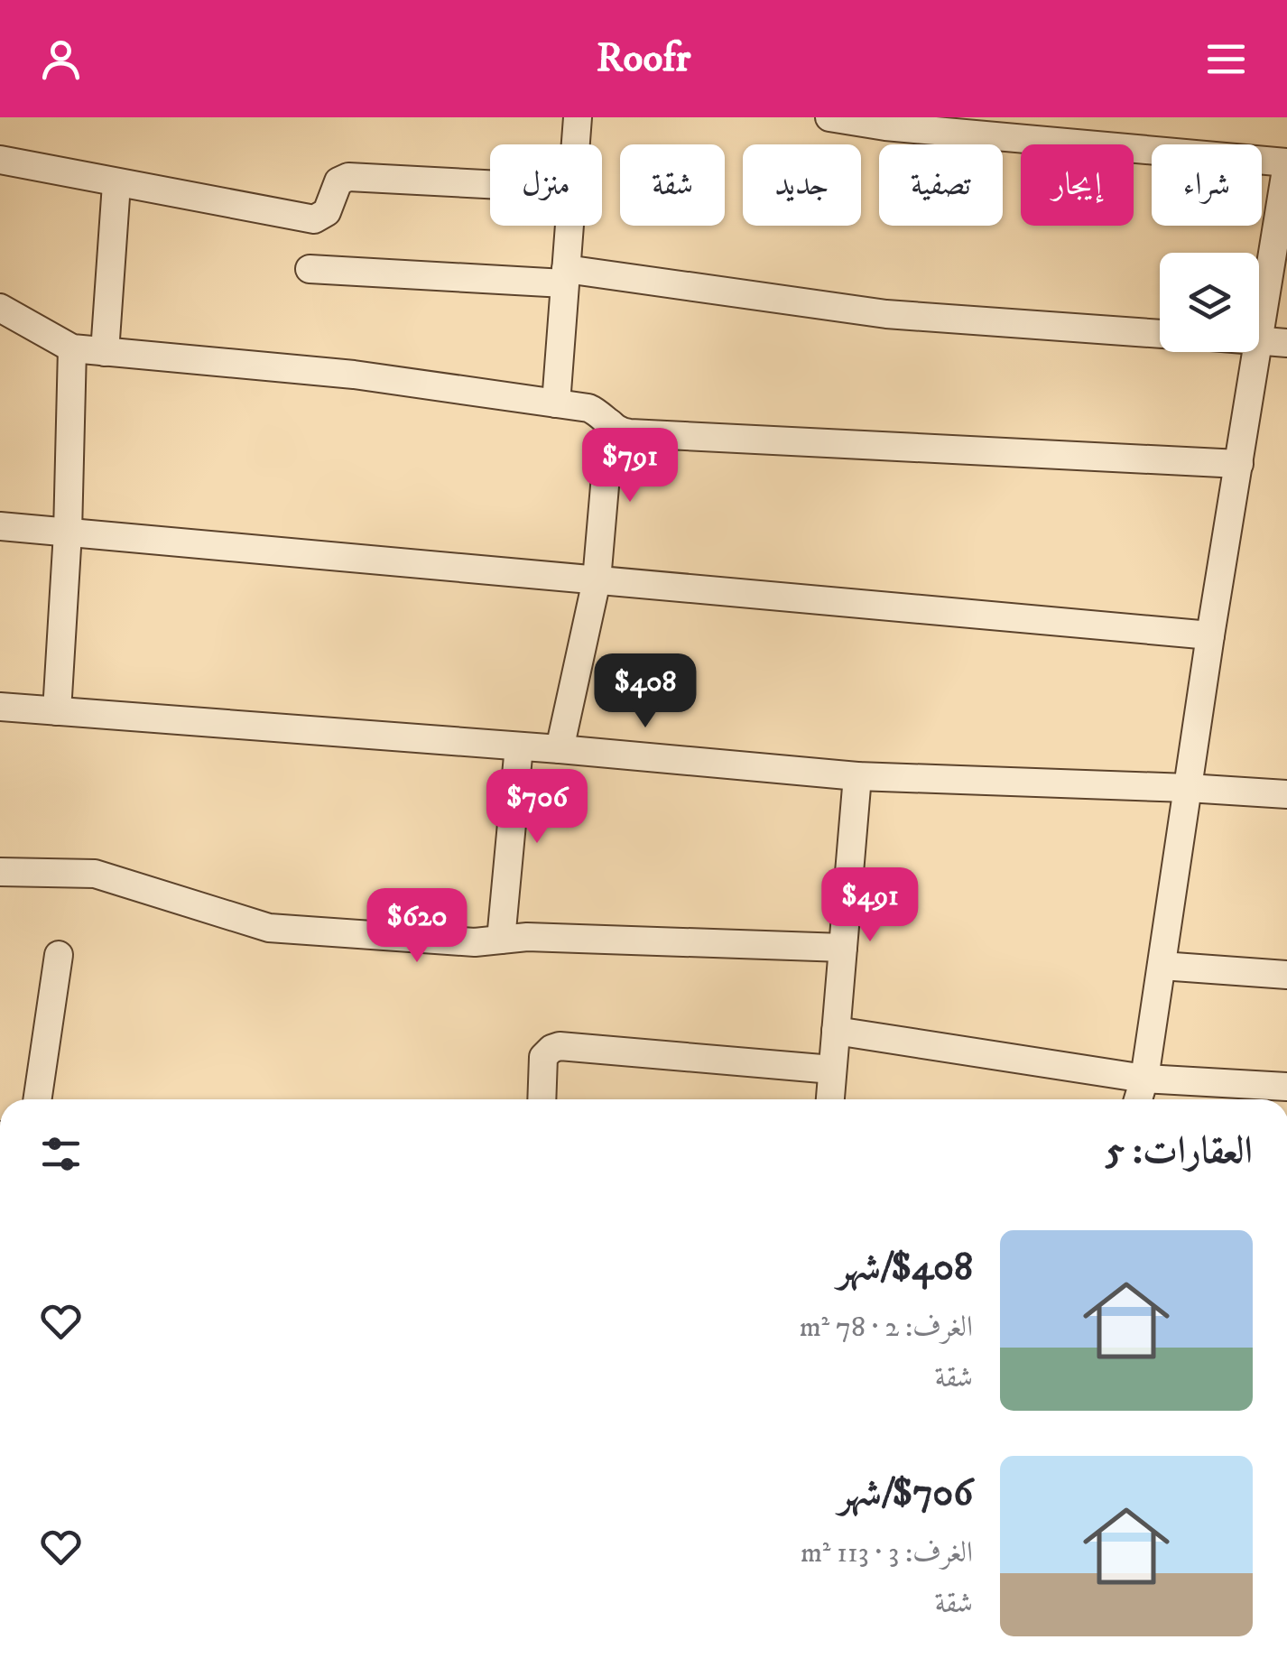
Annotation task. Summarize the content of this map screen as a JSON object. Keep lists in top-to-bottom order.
{
  "page": {
    "header": "Roofr",
    "chip": [
      "شراء",
      "إيجار",
      "تصفية",
      "جديد",
      "شقة",
      "منزل"
    ],
    "price": [
      "$791",
      "$408",
      "$706",
      "$491",
      "$620"
    ],
    "heading": "العقارات: 5",
    "list": [
      {
        "name": "$408/شهر",
        "note": "الغرف: 2 · 78 m² · شقة"
      },
      {
        "name": "$706/شهر",
        "note": "الغرف: 3 · 113 m² · شقة"
      }
    ]
  }
}
